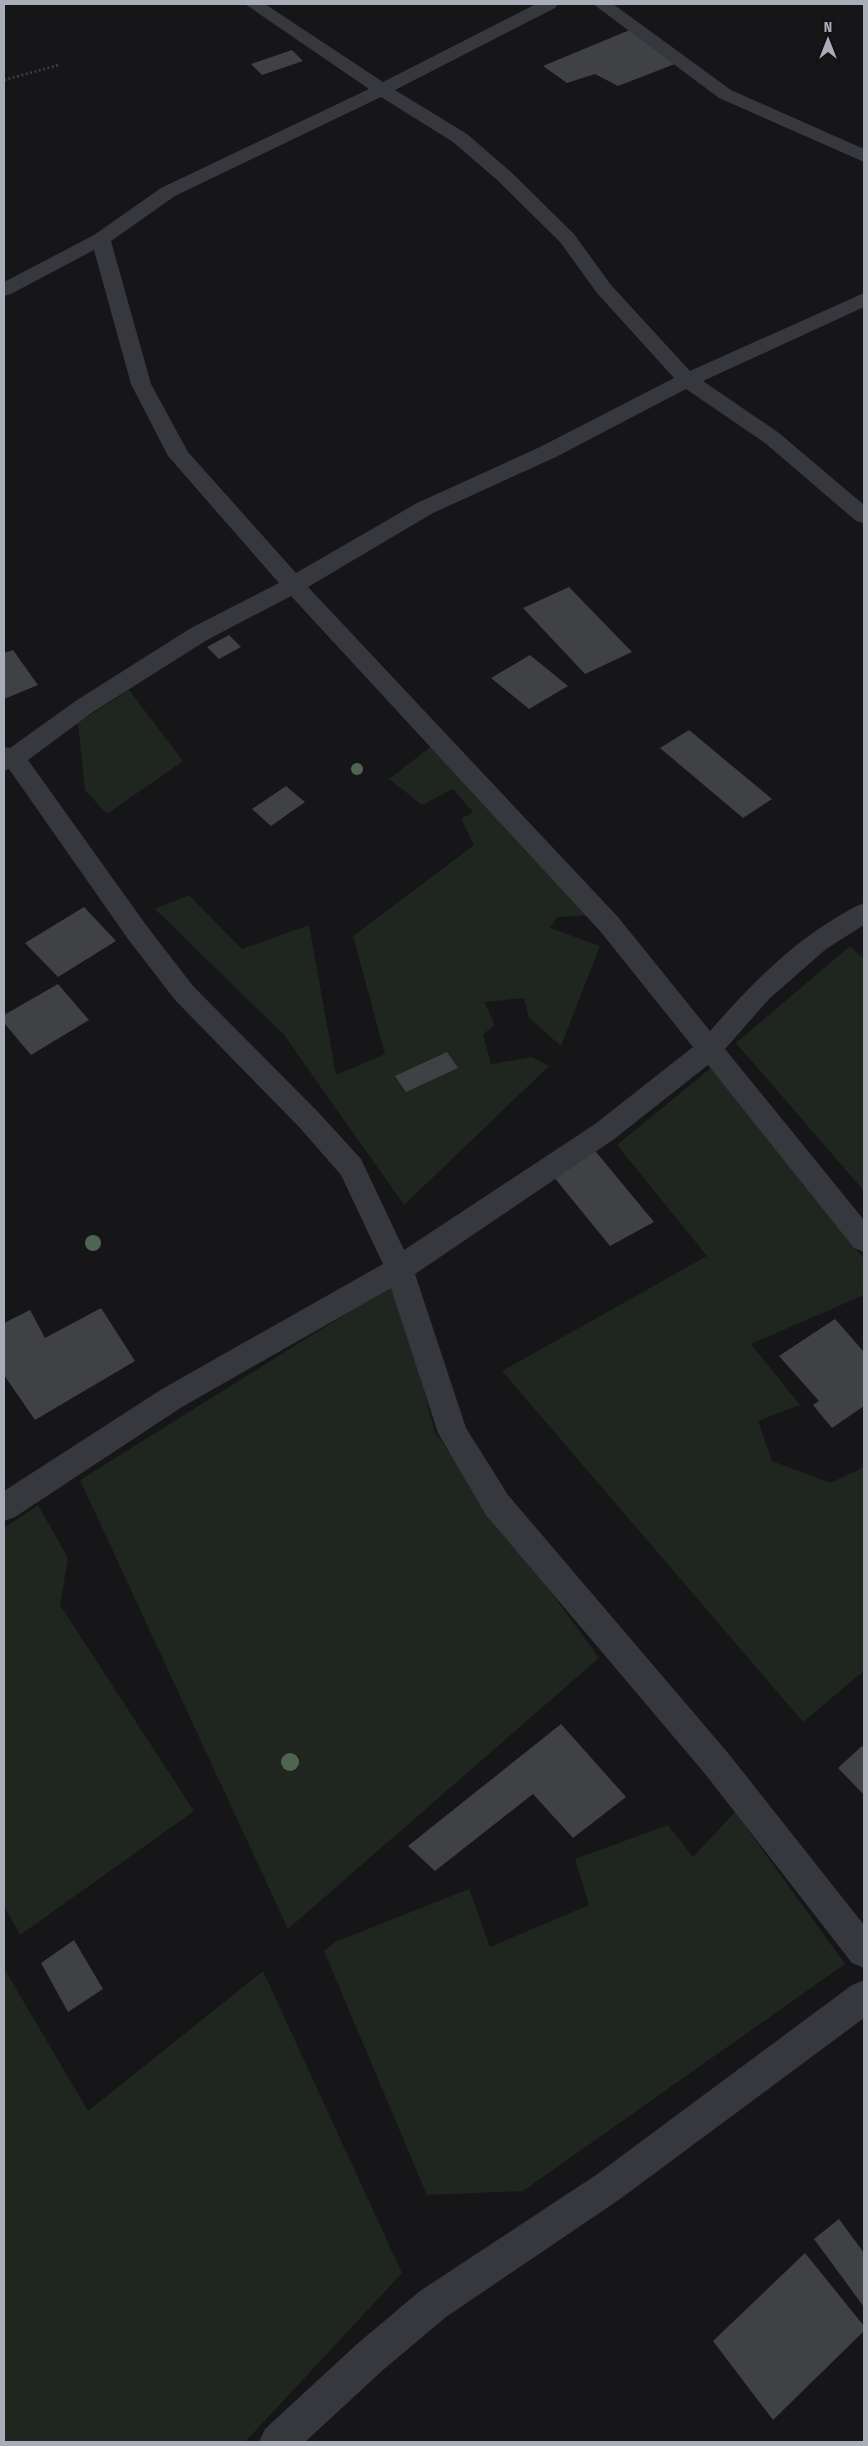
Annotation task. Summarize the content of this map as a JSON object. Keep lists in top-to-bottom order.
{
  "north": "top"
}
